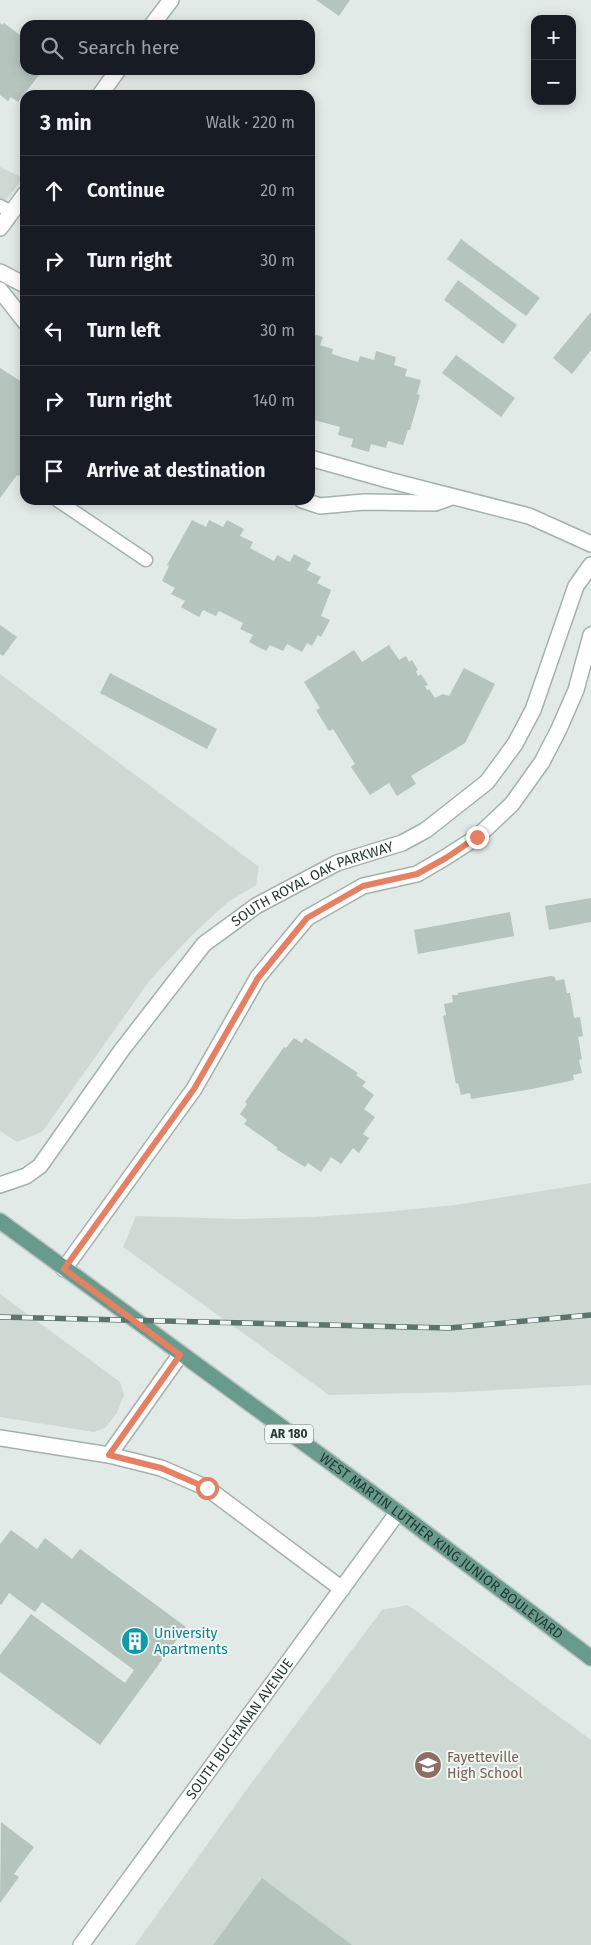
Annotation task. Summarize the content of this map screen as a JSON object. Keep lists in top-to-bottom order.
{
  "streets": {
    "main road": ["AR 180", "WEST MARTIN LUTHER KING JUNIOR BOULEVARD"],
    "street": ["SOUTH ROYAL OAK PARKWAY", "SOUTH BUCHANAN AVENUE"]
  },
  "crossings": [
    ["SOUTH ROYAL OAK PARKWAY", "WEST MARTIN LUTHER KING JUNIOR BOULEVARD"],
    ["WEST MARTIN LUTHER KING JUNIOR BOULEVARD", "SOUTH BUCHANAN AVENUE"]
  ],
  "places": {
    "building": ["University Apartments"],
    "school or university": ["Fayetteville High School"]
  },
  "page": {
    "map_buttons": ["+", "−"],
    "search": "Search here",
    "heading": ["3 min", "Walk · 220 m"],
    "list": [
      ["Continue", "20 m"],
      ["Turn right", "30 m"],
      ["Turn left", "30 m"],
      ["Turn right", "140 m"],
      "Arrive at destination"
    ]
  }
}
